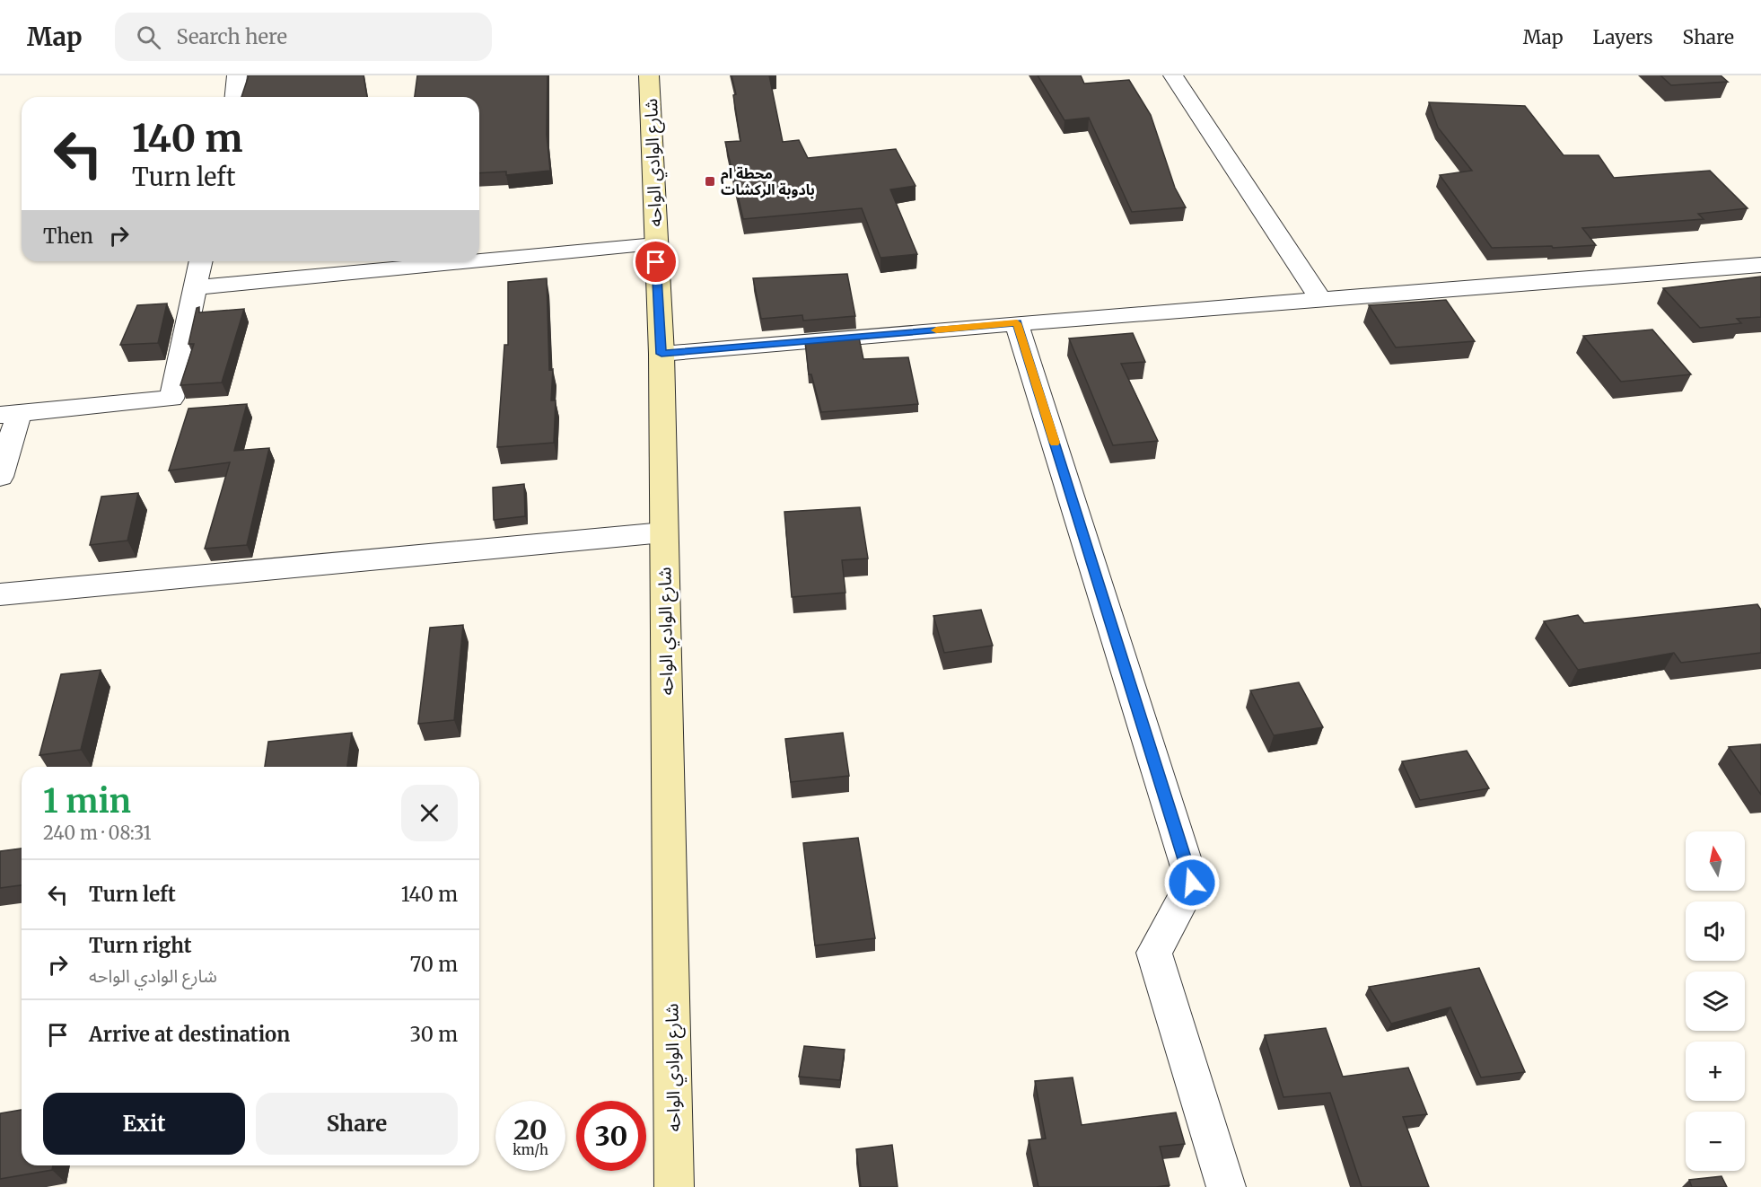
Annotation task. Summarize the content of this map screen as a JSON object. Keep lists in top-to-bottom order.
{
  "streets": {
    "main road": ["شارع الوادي الواحه"]
  },
  "places": {
    "transit": ["محطة ام بادوبة الركشات"]
  },
  "north": "top",
  "page": {
    "header": "Map",
    "search": "Search here",
    "nav": ["Map", "Layers", "Share"],
    "turn": ["140 m", "Turn left"],
    "then": "Then",
    "heading": ["1 min", "240 m · 08:31"],
    "map_buttons": ["+", "−"],
    "list": [
      {
        "name": "Turn left",
        "value": "140 m"
      },
      {
        "name": "Turn right",
        "note": "شارع الوادي الواحه",
        "value": "70 m"
      },
      {
        "name": "Arrive at destination",
        "value": "30 m"
      }
    ],
    "buttons": ["Exit", "Share"],
    "speed": "20 km/h",
    "limit": "30"
  }
}
